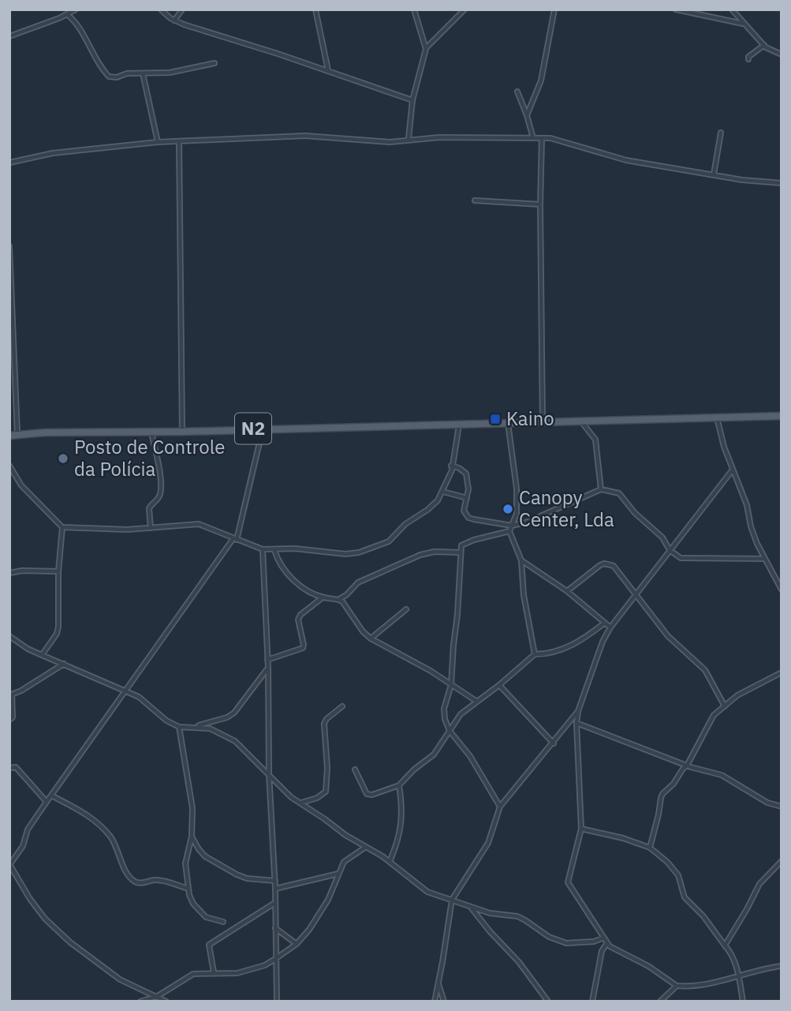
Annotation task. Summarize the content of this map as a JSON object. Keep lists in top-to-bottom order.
{
  "streets": {
    "main road": ["N2"]
  },
  "places": {
    "transit": ["Kaino"],
    "other": ["Posto de Controle da Polícia", "Canopy Center, Lda"]
  }
}
